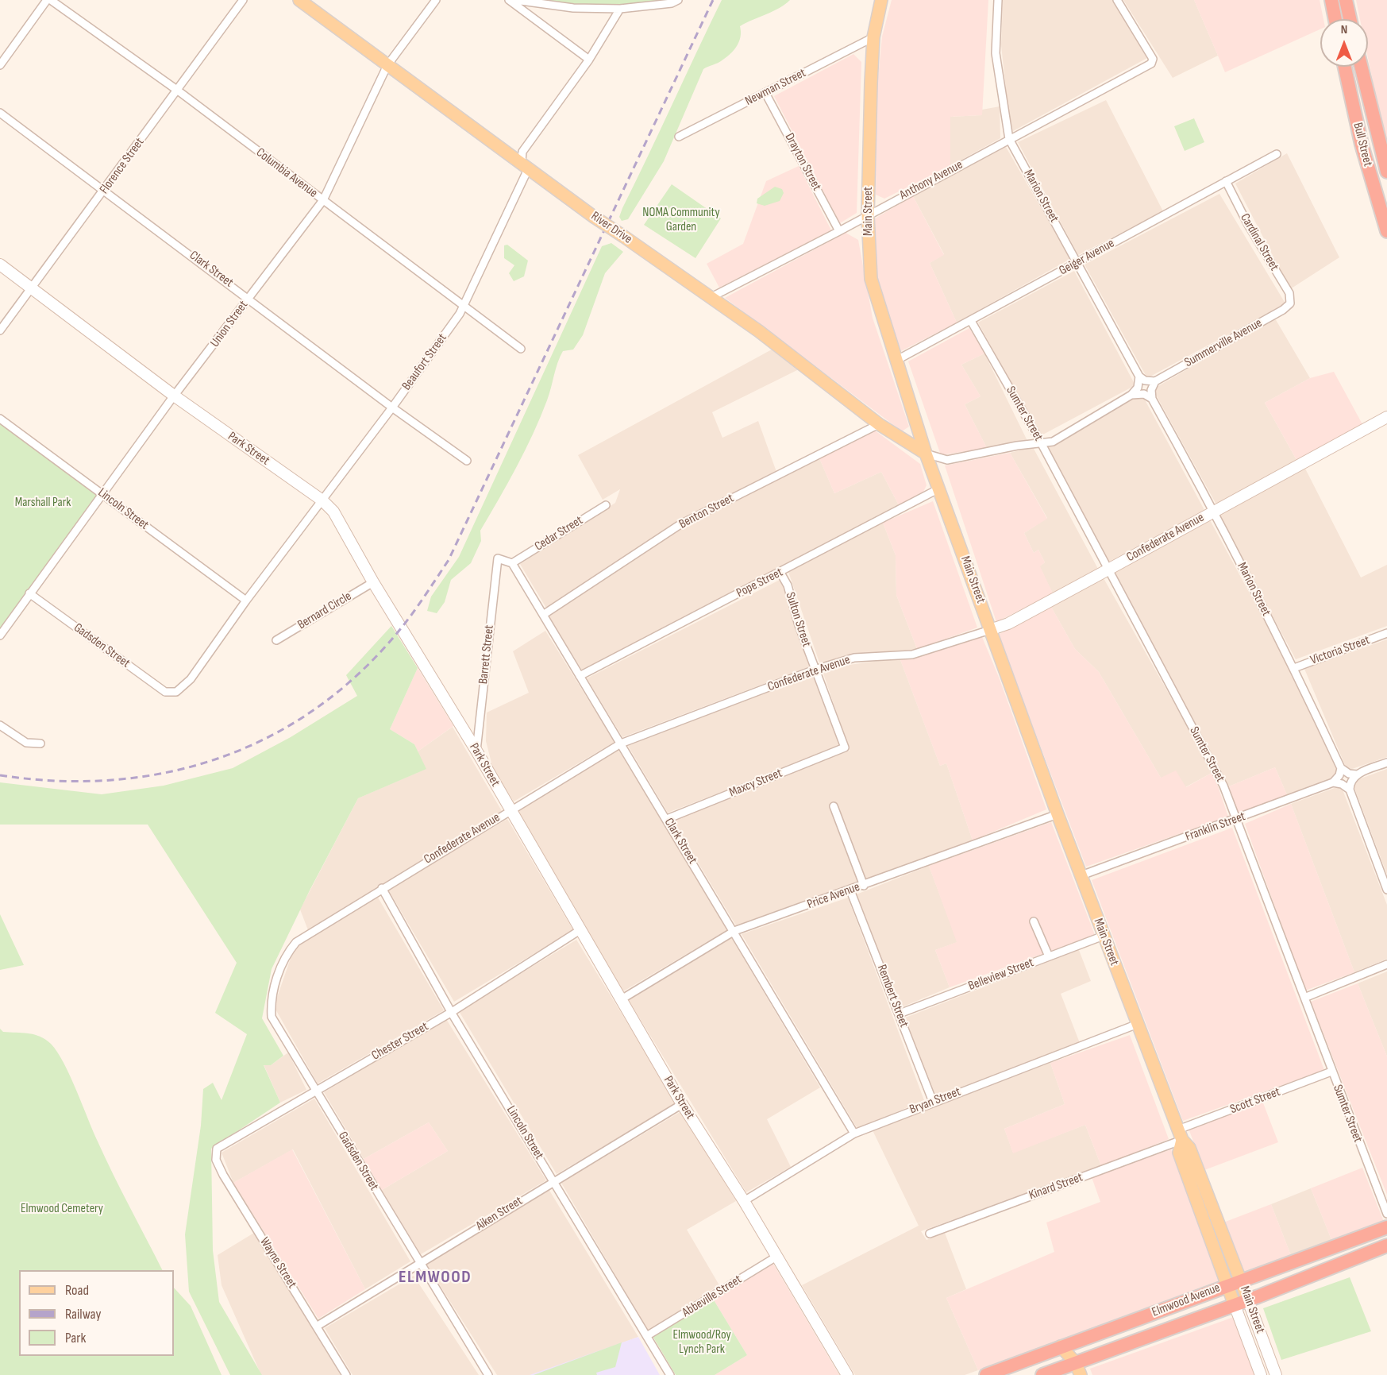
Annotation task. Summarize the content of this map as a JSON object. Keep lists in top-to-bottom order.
{
  "streets": {
    "highway": ["Bull Street", "Elmwood Avenue"],
    "main road": ["Main Street", "River Drive"],
    "street": [
      "Newman Street",
      "Drayton Street",
      "Florence Street",
      "Columbia Avenue",
      "Anthony Avenue",
      "Marion Street",
      "Cardinal Street",
      "Geiger Avenue",
      "Clark Street",
      "Union Street",
      "Summerville Avenue",
      "Beaufort Street",
      "Sumter Street",
      "Park Street",
      "Lincoln Street",
      "Benton Street",
      "Cedar Street",
      "Confederate Avenue",
      "Pope Street",
      "Bernard Circle",
      "Sulton Street",
      "Gadsden Street",
      "Victoria Street",
      "Barrett Street",
      "Maxcy Street",
      "Franklin Street",
      "Price Avenue",
      "Belleview Street",
      "Rembert Street",
      "Chester Street",
      "Bryan Street",
      "Scott Street",
      "Kinard Street",
      "Aiken Street",
      "Wayne Street",
      "Abbeville Street"
    ]
  },
  "crossings": [
    ["Newman Street", "Drayton Street"],
    ["Newman Street", "Main Street"],
    ["Drayton Street", "Anthony Avenue"],
    ["Florence Street", "Columbia Avenue"],
    ["Florence Street", "Clark Street"],
    ["Florence Street", "Park Street"],
    ["Columbia Avenue", "Union Street"],
    ["Columbia Avenue", "Beaufort Street"],
    ["Anthony Avenue", "Marion Street"],
    ["Anthony Avenue", "Main Street"],
    ["Anthony Avenue", "River Drive"],
    ["Marion Street", "Geiger Avenue"],
    ["Marion Street", "Confederate Avenue"],
    ["Marion Street", "Victoria Street"],
    ["Main Street", "River Drive"],
    ["Main Street", "Geiger Avenue"],
    ["Main Street", "Confederate Avenue"],
    ["Main Street", "Pope Street"],
    ["Main Street", "Franklin Street"],
    ["Main Street", "Price Avenue"],
    ["Main Street", "Belleview Street"],
    ["Main Street", "Bryan Street"],
    ["Main Street", "Scott Street"],
    ["Main Street", "Kinard Street"],
    ["Main Street", "Elmwood Avenue"],
    ["River Drive", "Union Street"],
    ["River Drive", "Beaufort Street"],
    ["River Drive", "Benton Street"],
    ["Cardinal Street", "Geiger Avenue"],
    ["Cardinal Street", "Summerville Avenue"],
    ["Geiger Avenue", "Sumter Street"],
    ["Clark Street", "Union Street"],
    ["Clark Street", "Beaufort Street"],
    ["Clark Street", "Benton Street"],
    ["Clark Street", "Cedar Street"],
    ["Clark Street", "Confederate Avenue"],
    ["Clark Street", "Pope Street"],
    ["Clark Street", "Barrett Street"],
    ["Clark Street", "Maxcy Street"],
    ["Clark Street", "Price Avenue"],
    ["Clark Street", "Bryan Street"],
    ["Union Street", "Park Street"],
    ["Union Street", "Lincoln Street"],
    ["Union Street", "Gadsden Street"],
    ["Beaufort Street", "Park Street"],
    ["Beaufort Street", "Lincoln Street"],
    ["Beaufort Street", "Gadsden Street"],
    ["Sumter Street", "Confederate Avenue"],
    ["Sumter Street", "Franklin Street"],
    ["Sumter Street", "Scott Street"],
    ["Park Street", "Confederate Avenue"],
    ["Park Street", "Bernard Circle"],
    ["Park Street", "Barrett Street"],
    ["Park Street", "Price Avenue"],
    ["Park Street", "Chester Street"],
    ["Park Street", "Bryan Street"],
    ["Park Street", "Aiken Street"],
    ["Park Street", "Abbeville Street"],
    ["Lincoln Street", "Confederate Avenue"],
    ["Lincoln Street", "Chester Street"],
    ["Lincoln Street", "Aiken Street"],
    ["Lincoln Street", "Abbeville Street"],
    ["Cedar Street", "Barrett Street"],
    ["Confederate Avenue", "Sulton Street"],
    ["Confederate Avenue", "Gadsden Street"],
    ["Pope Street", "Sulton Street"],
    ["Sulton Street", "Maxcy Street"],
    ["Gadsden Street", "Chester Street"],
    ["Gadsden Street", "Aiken Street"],
    ["Price Avenue", "Rembert Street"],
    ["Belleview Street", "Rembert Street"],
    ["Rembert Street", "Bryan Street"],
    ["Chester Street", "Wayne Street"],
    ["Scott Street", "Kinard Street"],
    ["Aiken Street", "Wayne Street"]
  ],
  "districts": ["ELMWOOD"],
  "parks": [
    "NOMA Community Garden",
    "Marshall Park",
    "Elmwood Cemetery",
    "Elmwood/Roy Lynch Park"
  ],
  "legend": ["Road", "Railway", "Park"],
  "north": "top"
}
